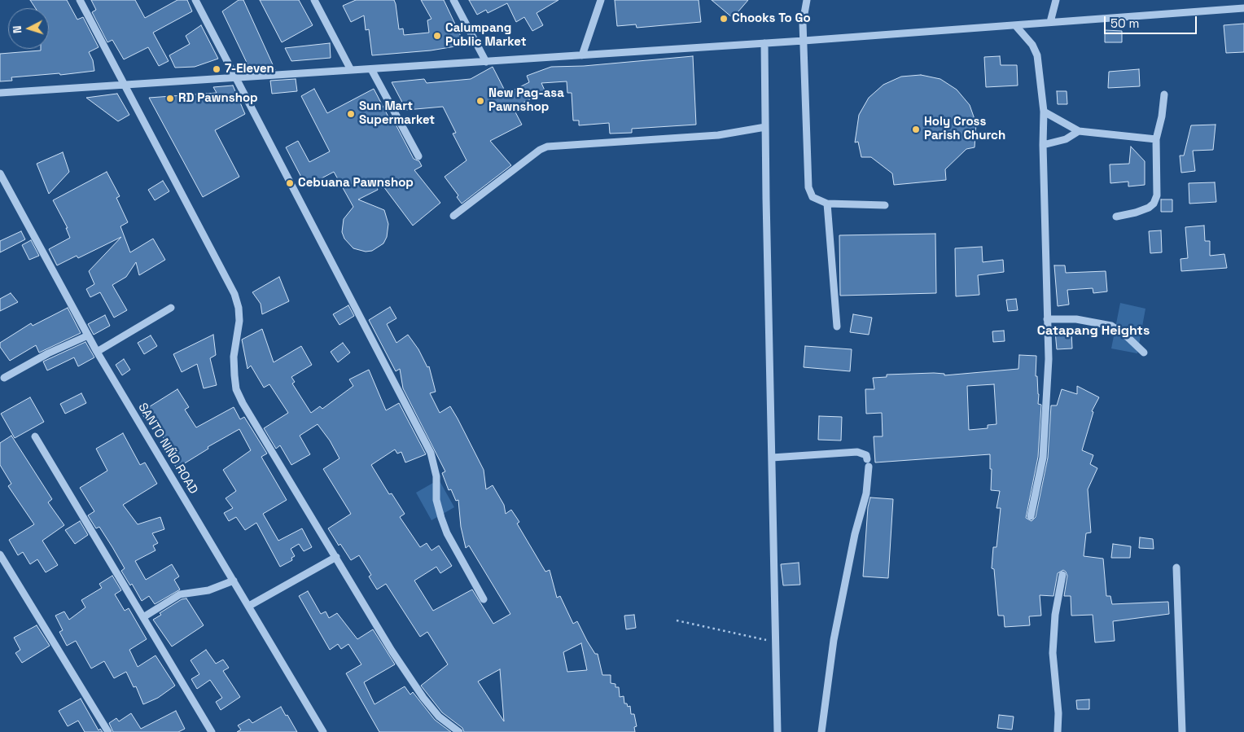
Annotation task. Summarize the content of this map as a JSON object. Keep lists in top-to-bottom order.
{
  "streets": {
    "street": ["SANTO NIÑO ROAD"]
  },
  "districts": ["Catapang Heights"],
  "places": [
    "Chooks To Go",
    "Calumpang Public Market",
    "7-Eleven",
    "RD Pawnshop",
    "New Pag-asa Pawnshop",
    "Sun Mart Supermarket",
    "Holy Cross Parish Church",
    "Cebuana Pawnshop"
  ],
  "scale_bar": "50 m",
  "north": "left"
}
